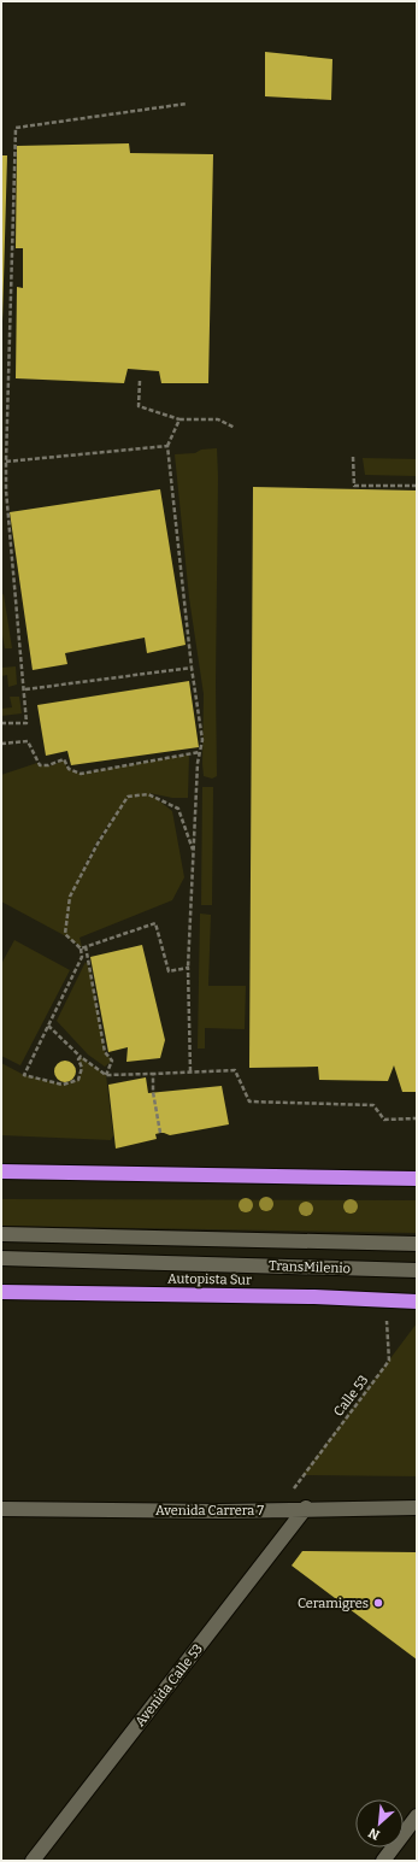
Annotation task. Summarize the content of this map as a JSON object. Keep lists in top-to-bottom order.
{
  "streets": {
    "highway": ["Autopista Sur"],
    "street": ["TransMilenio", "Avenida Carrera 7", "Avenida Calle 53"],
    "path": ["Calle 53"]
  },
  "crossings": [
    ["Autopista Sur", "Calle 53"],
    ["Avenida Carrera 7", "Avenida Calle 53"]
  ],
  "places": ["Ceramigres"],
  "north": "bottom left"
}
